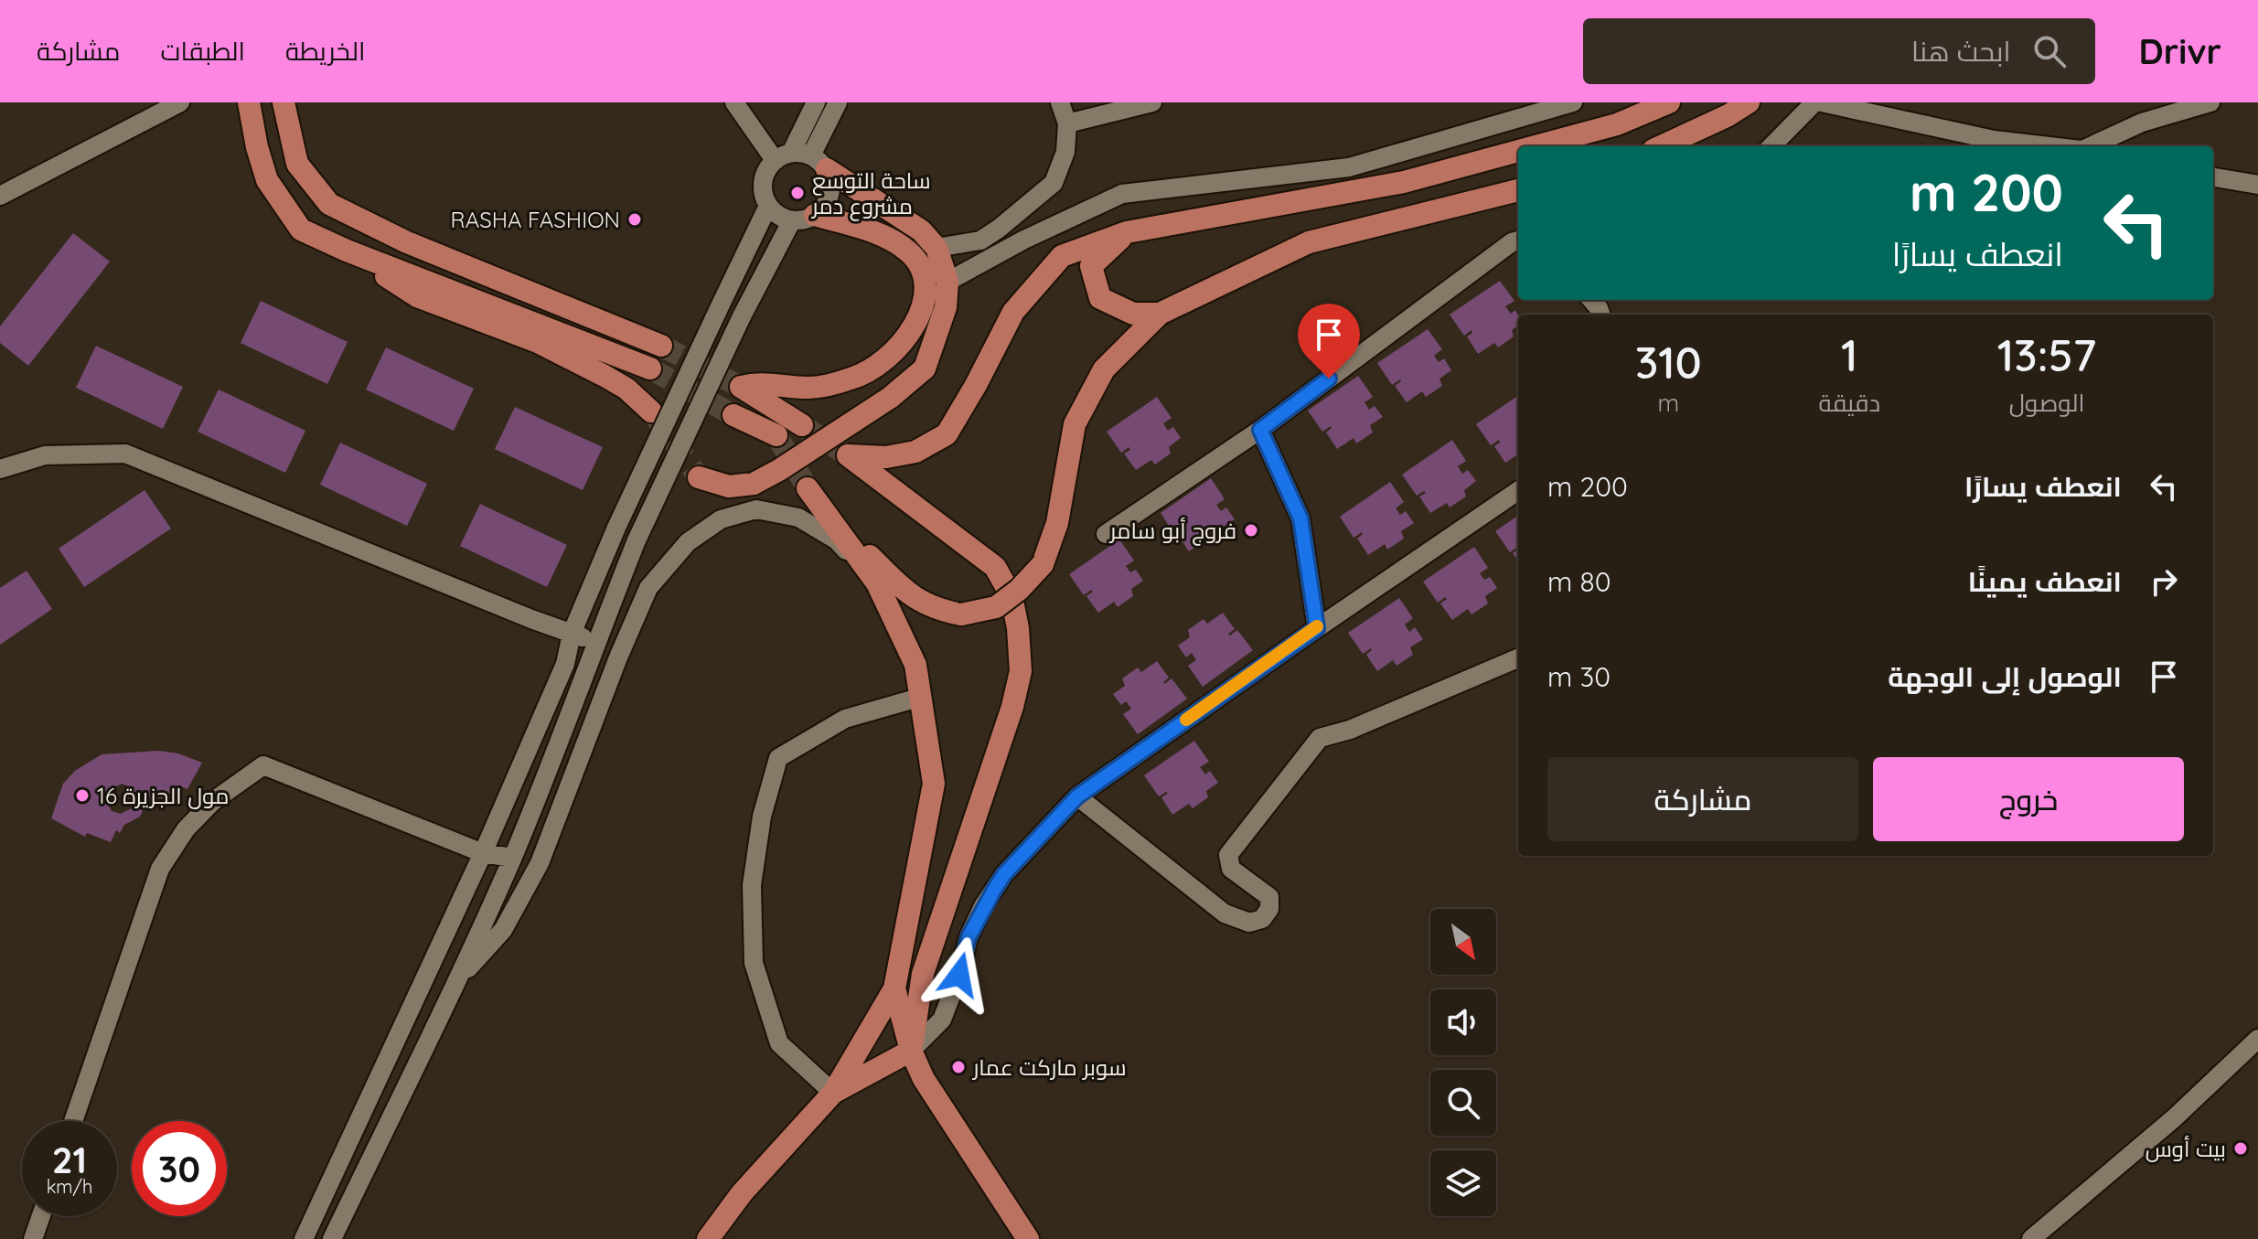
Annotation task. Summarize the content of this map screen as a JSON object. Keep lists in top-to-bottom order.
{
  "places": [
    "ساحة التوسع مشروع دمر",
    "RASHA FASHION",
    "فروج أبو سامر",
    "مول الجزيرة 16",
    "سوبر ماركت عمار",
    "بيت أوس"
  ],
  "north": "bottom right",
  "page": {
    "header": "Drivr",
    "search": "ابحث هنا",
    "nav": ["الخريطة", "الطبقات", "مشاركة"],
    "turn": ["200 m", "انعطف يسارًا"],
    "eta": [
      "13:57",
      "الوصول",
      "1",
      "دقيقة",
      "310",
      "m"
    ],
    "list": [
      {
        "name": "انعطف يسارًا",
        "value": "200 m"
      },
      {
        "name": "انعطف يمينًا",
        "value": "80 m"
      },
      {
        "name": "الوصول إلى الوجهة",
        "value": "30 m"
      }
    ],
    "buttons": ["خروج", "مشاركة"],
    "speed": "21 km/h",
    "limit": "30"
  }
}
